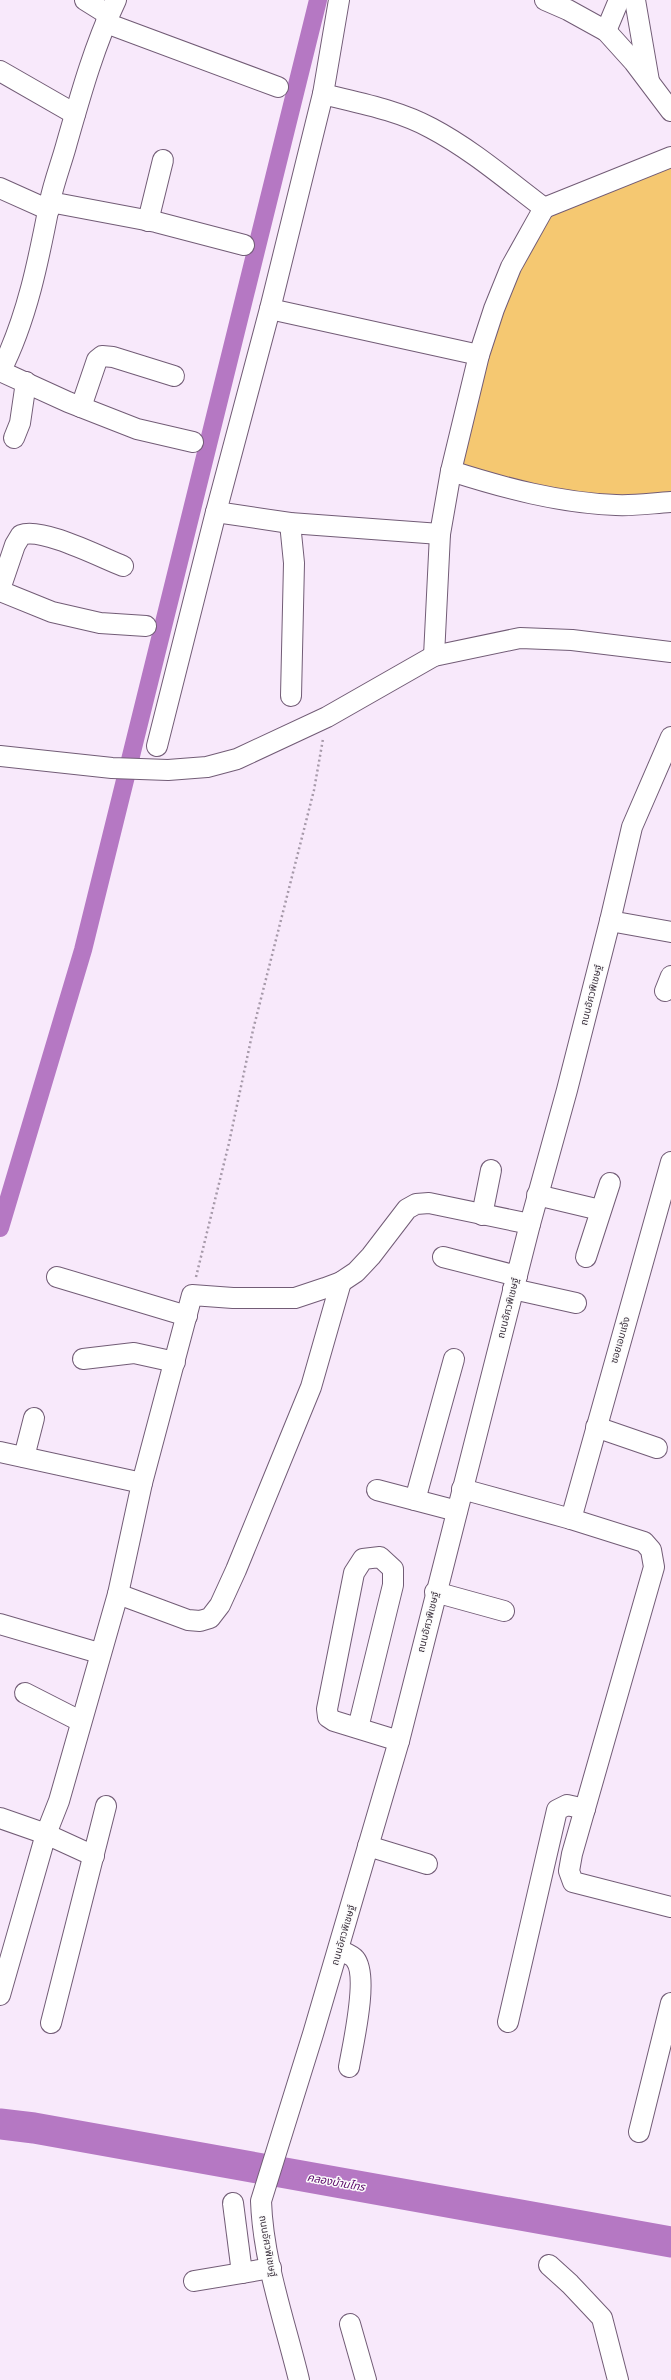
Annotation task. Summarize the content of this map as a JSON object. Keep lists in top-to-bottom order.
{
  "streets": {
    "street": ["ถนนอัศวพิเชษฐ์", "ซอยเอมแจ้ง"]
  },
  "water": ["คลองบ้านไทร"]
}
